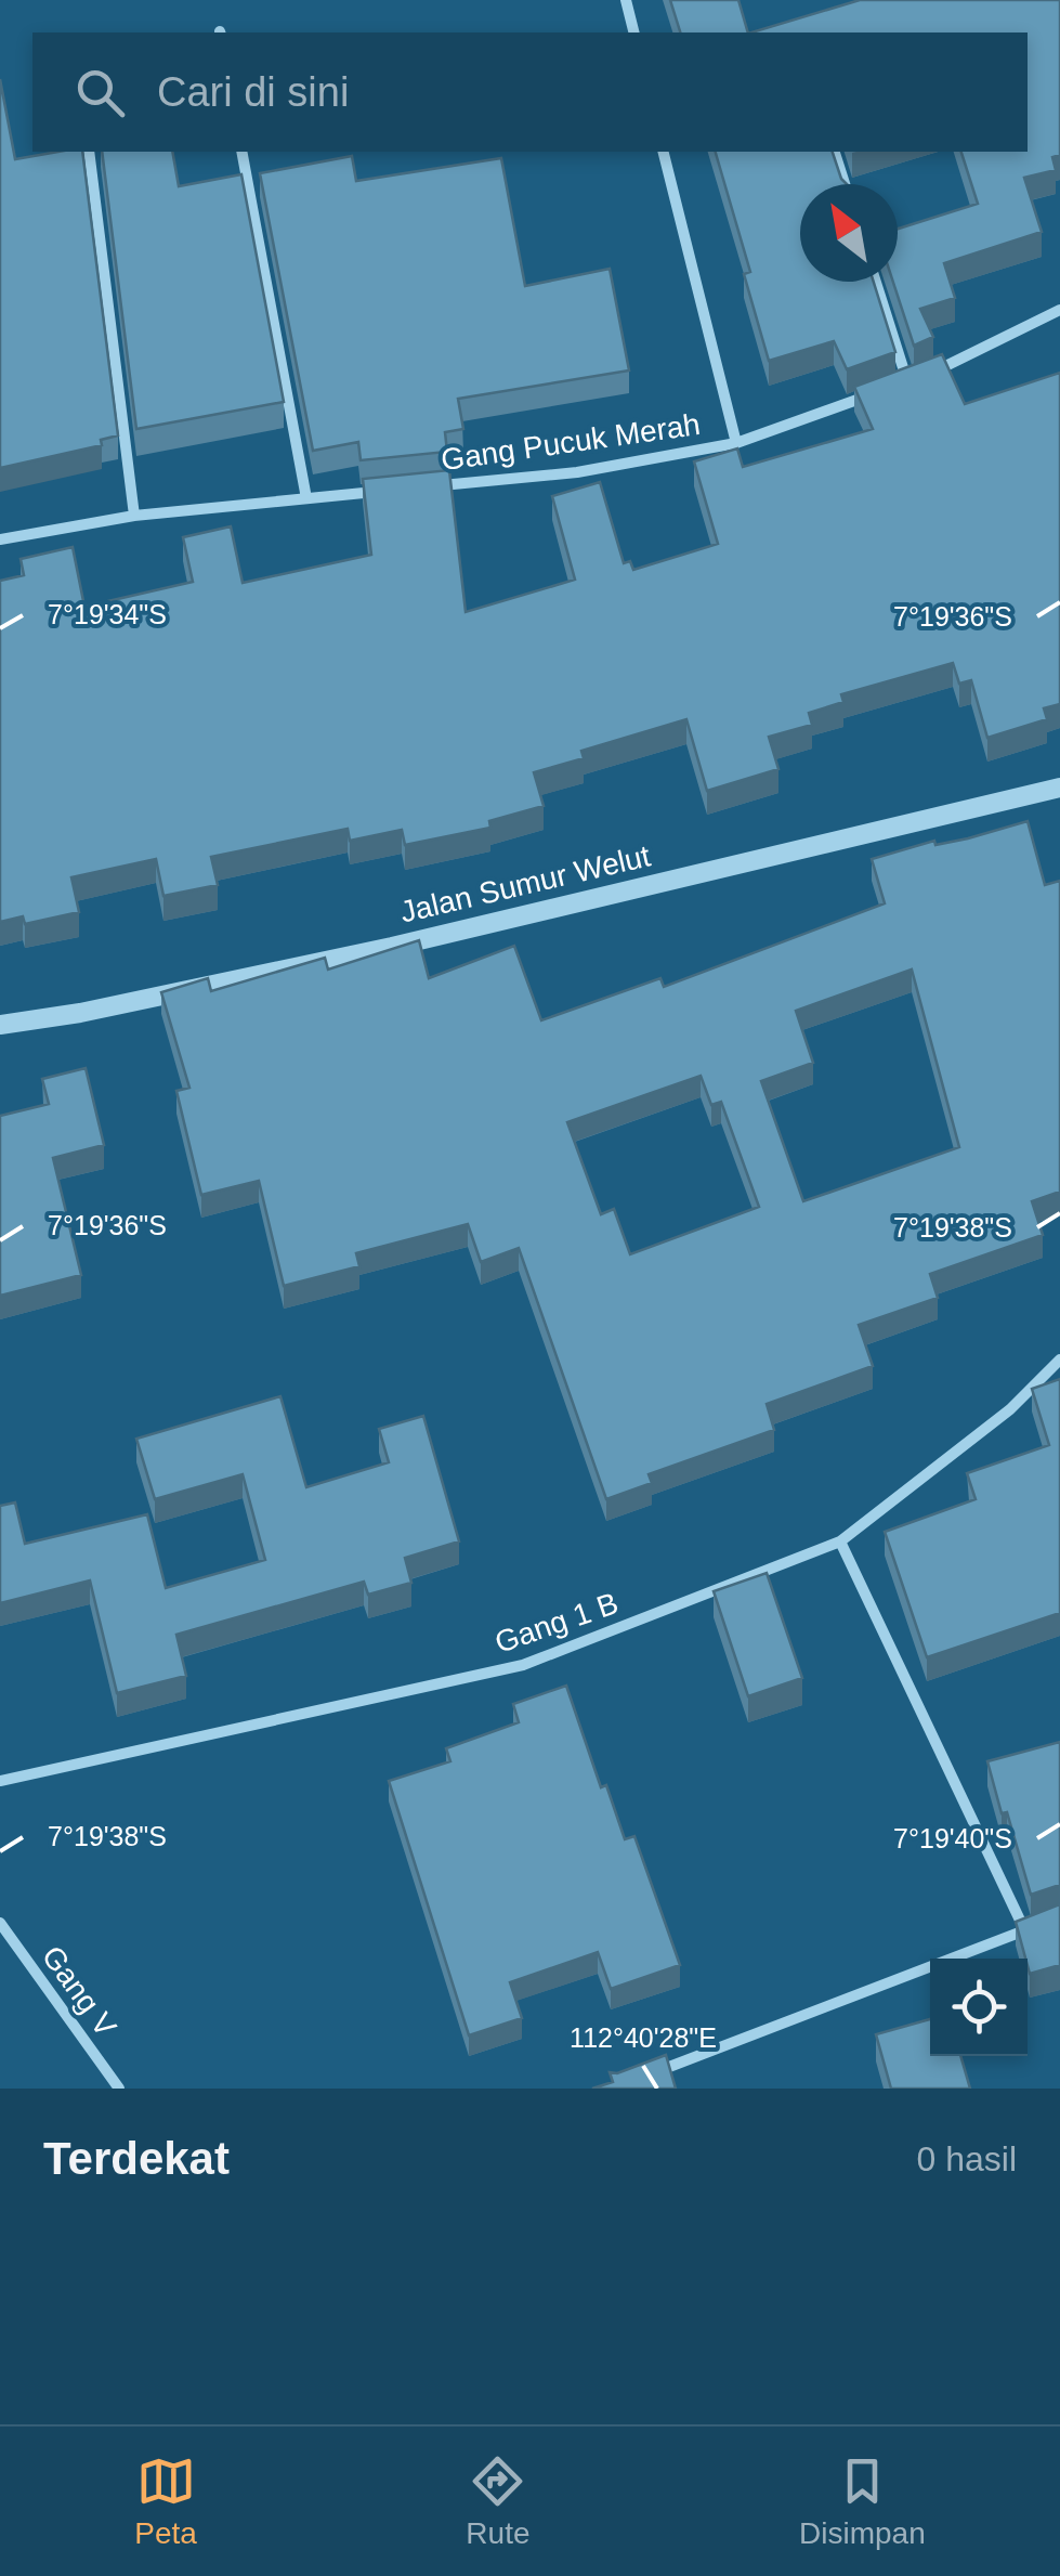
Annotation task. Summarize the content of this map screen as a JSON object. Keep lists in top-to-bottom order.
{
  "streets": {
    "street": [
      "Gang Pucuk Merah",
      "Jalan Sumur Welut",
      "Gang 1 B",
      "Gang V"
    ]
  },
  "north": "top left",
  "page": {
    "search": "Cari di sini",
    "heading": ["Terdekat", "0 hasil"],
    "nav": ["Peta", "Rute", "Disimpan"]
  },
  "coordinates": [
    "7°19'34\"S",
    "7°19'36\"S",
    "7°19'38\"S",
    "7°19'40\"S",
    "112°40'28\"E"
  ]
}
